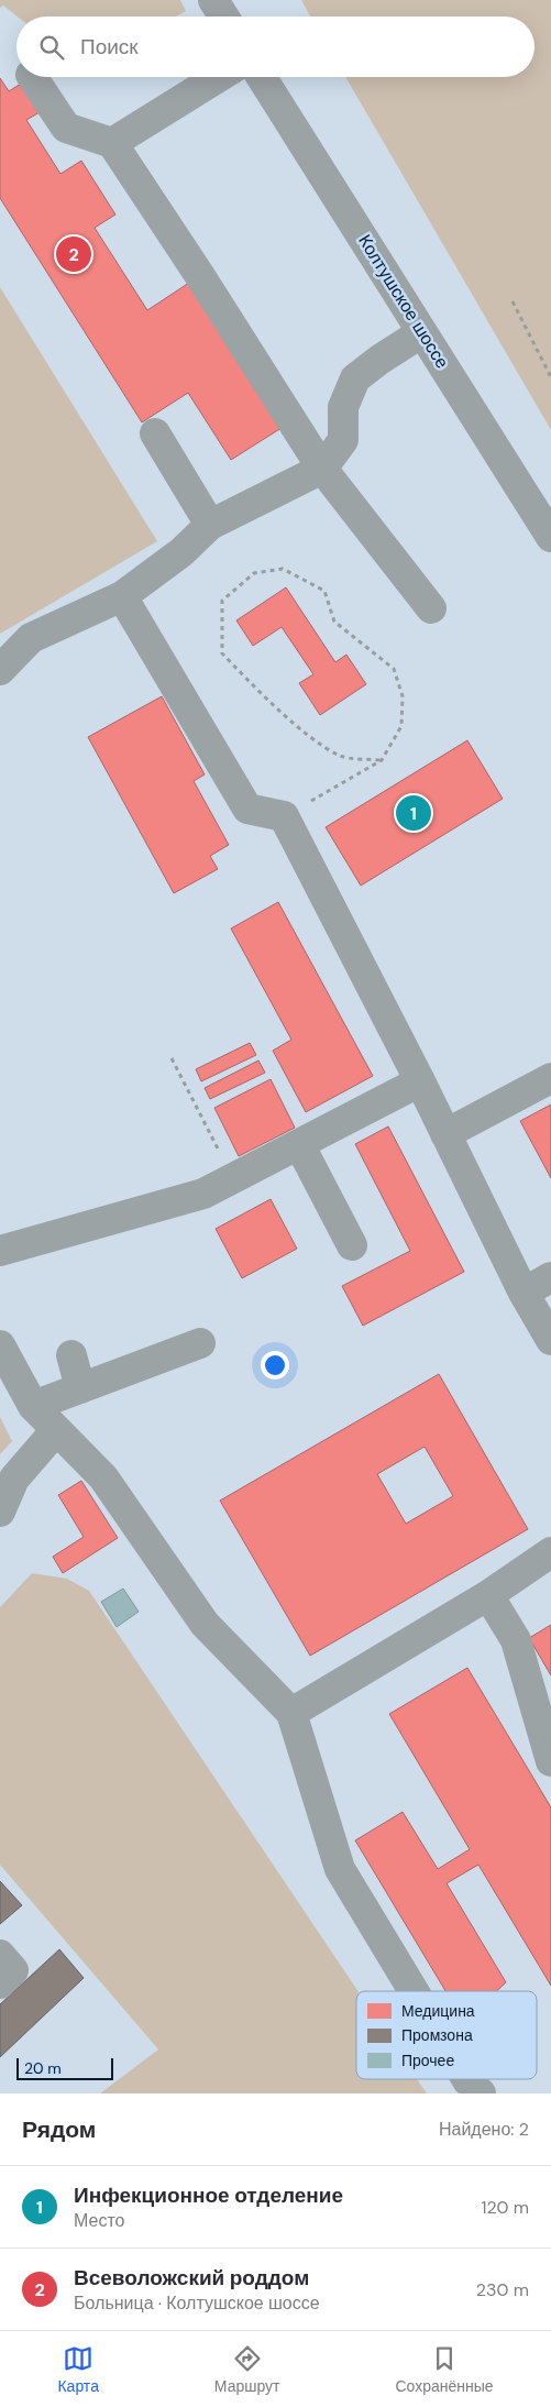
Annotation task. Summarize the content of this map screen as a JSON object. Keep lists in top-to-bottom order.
{
  "streets": {
    "street": ["Колтушское шоссе"]
  },
  "legend": ["Медицина", "Промзона", "Прочее"],
  "scale_bar": "20 m",
  "page": {
    "search": "Поиск",
    "pins": ["2", "1"],
    "scale": "20 m",
    "heading": ["Рядом", "Найдено: 2"],
    "list": [
      {
        "mark": "1",
        "name": "Инфекционное отделение",
        "note": "Место",
        "value": "120 m"
      },
      {
        "mark": "2",
        "name": "Всеволожский роддом",
        "note": "Больница · Колтушское шоссе",
        "value": "230 m"
      }
    ],
    "nav": ["Карта", "Маршрут", "Сохранённые"]
  }
}
